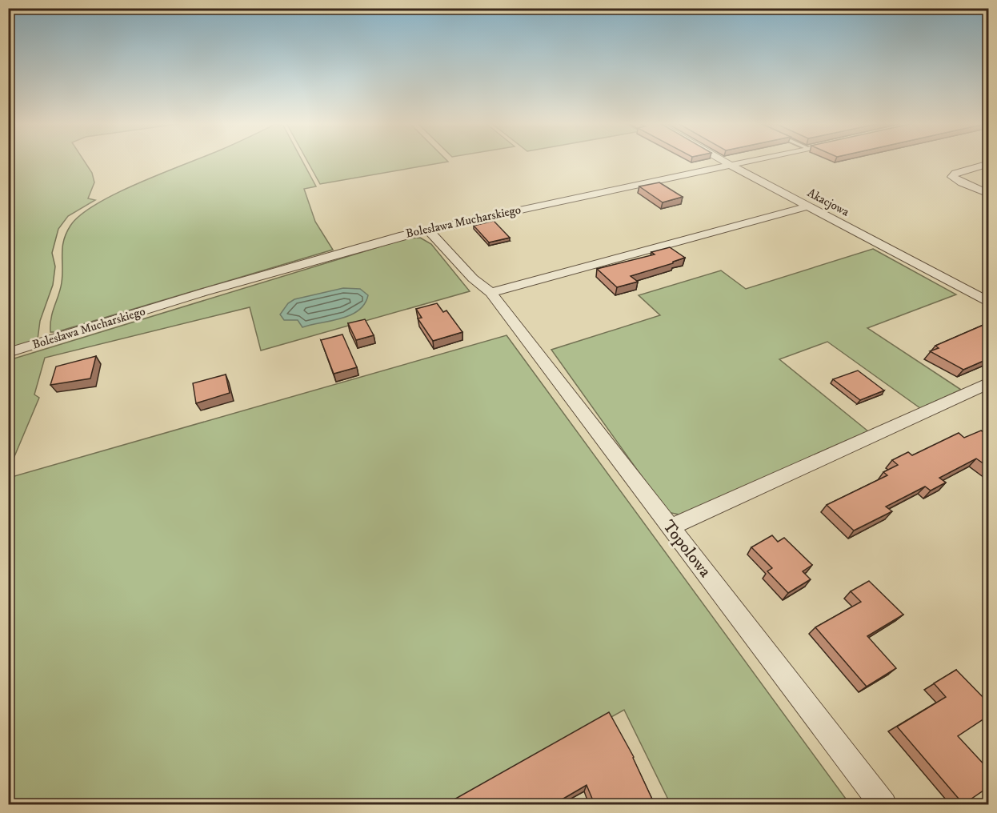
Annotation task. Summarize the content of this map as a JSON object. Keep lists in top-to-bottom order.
{
  "streets": {
    "street": ["Akacjowa", "Bolesława Mucharskiego", "Topolowa"]
  },
  "crossings": [
    ["Akacjowa", "Bolesława Mucharskiego"],
    ["Bolesława Mucharskiego", "Topolowa"]
  ]
}
